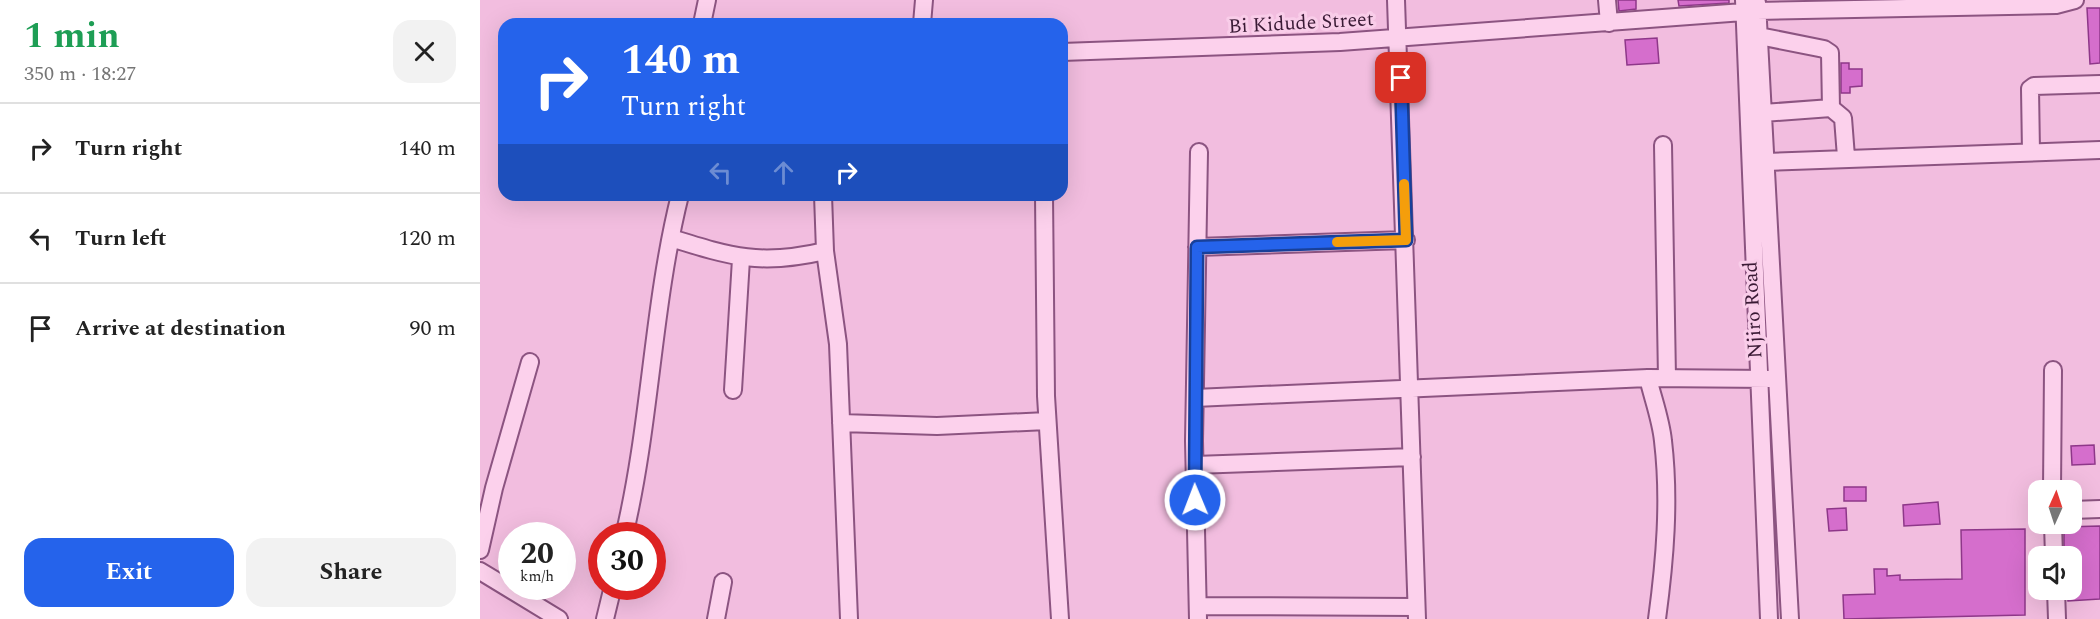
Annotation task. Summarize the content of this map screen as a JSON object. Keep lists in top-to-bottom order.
{
  "streets": {
    "street": ["Bi Kidude Street", "Njiro Road"]
  },
  "crossings": [
    ["Bi Kidude Street", "Njiro Road"]
  ],
  "north": "top",
  "page": {
    "heading": ["1 min", "350 m · 18:27"],
    "turn": ["140 m", "Turn right"],
    "list": [
      {
        "name": "Turn right",
        "value": "140 m"
      },
      {
        "name": "Turn left",
        "value": "120 m"
      },
      {
        "name": "Arrive at destination",
        "value": "90 m"
      }
    ],
    "speed": "20 km/h",
    "limit": "30",
    "buttons": ["Exit", "Share"]
  }
}
